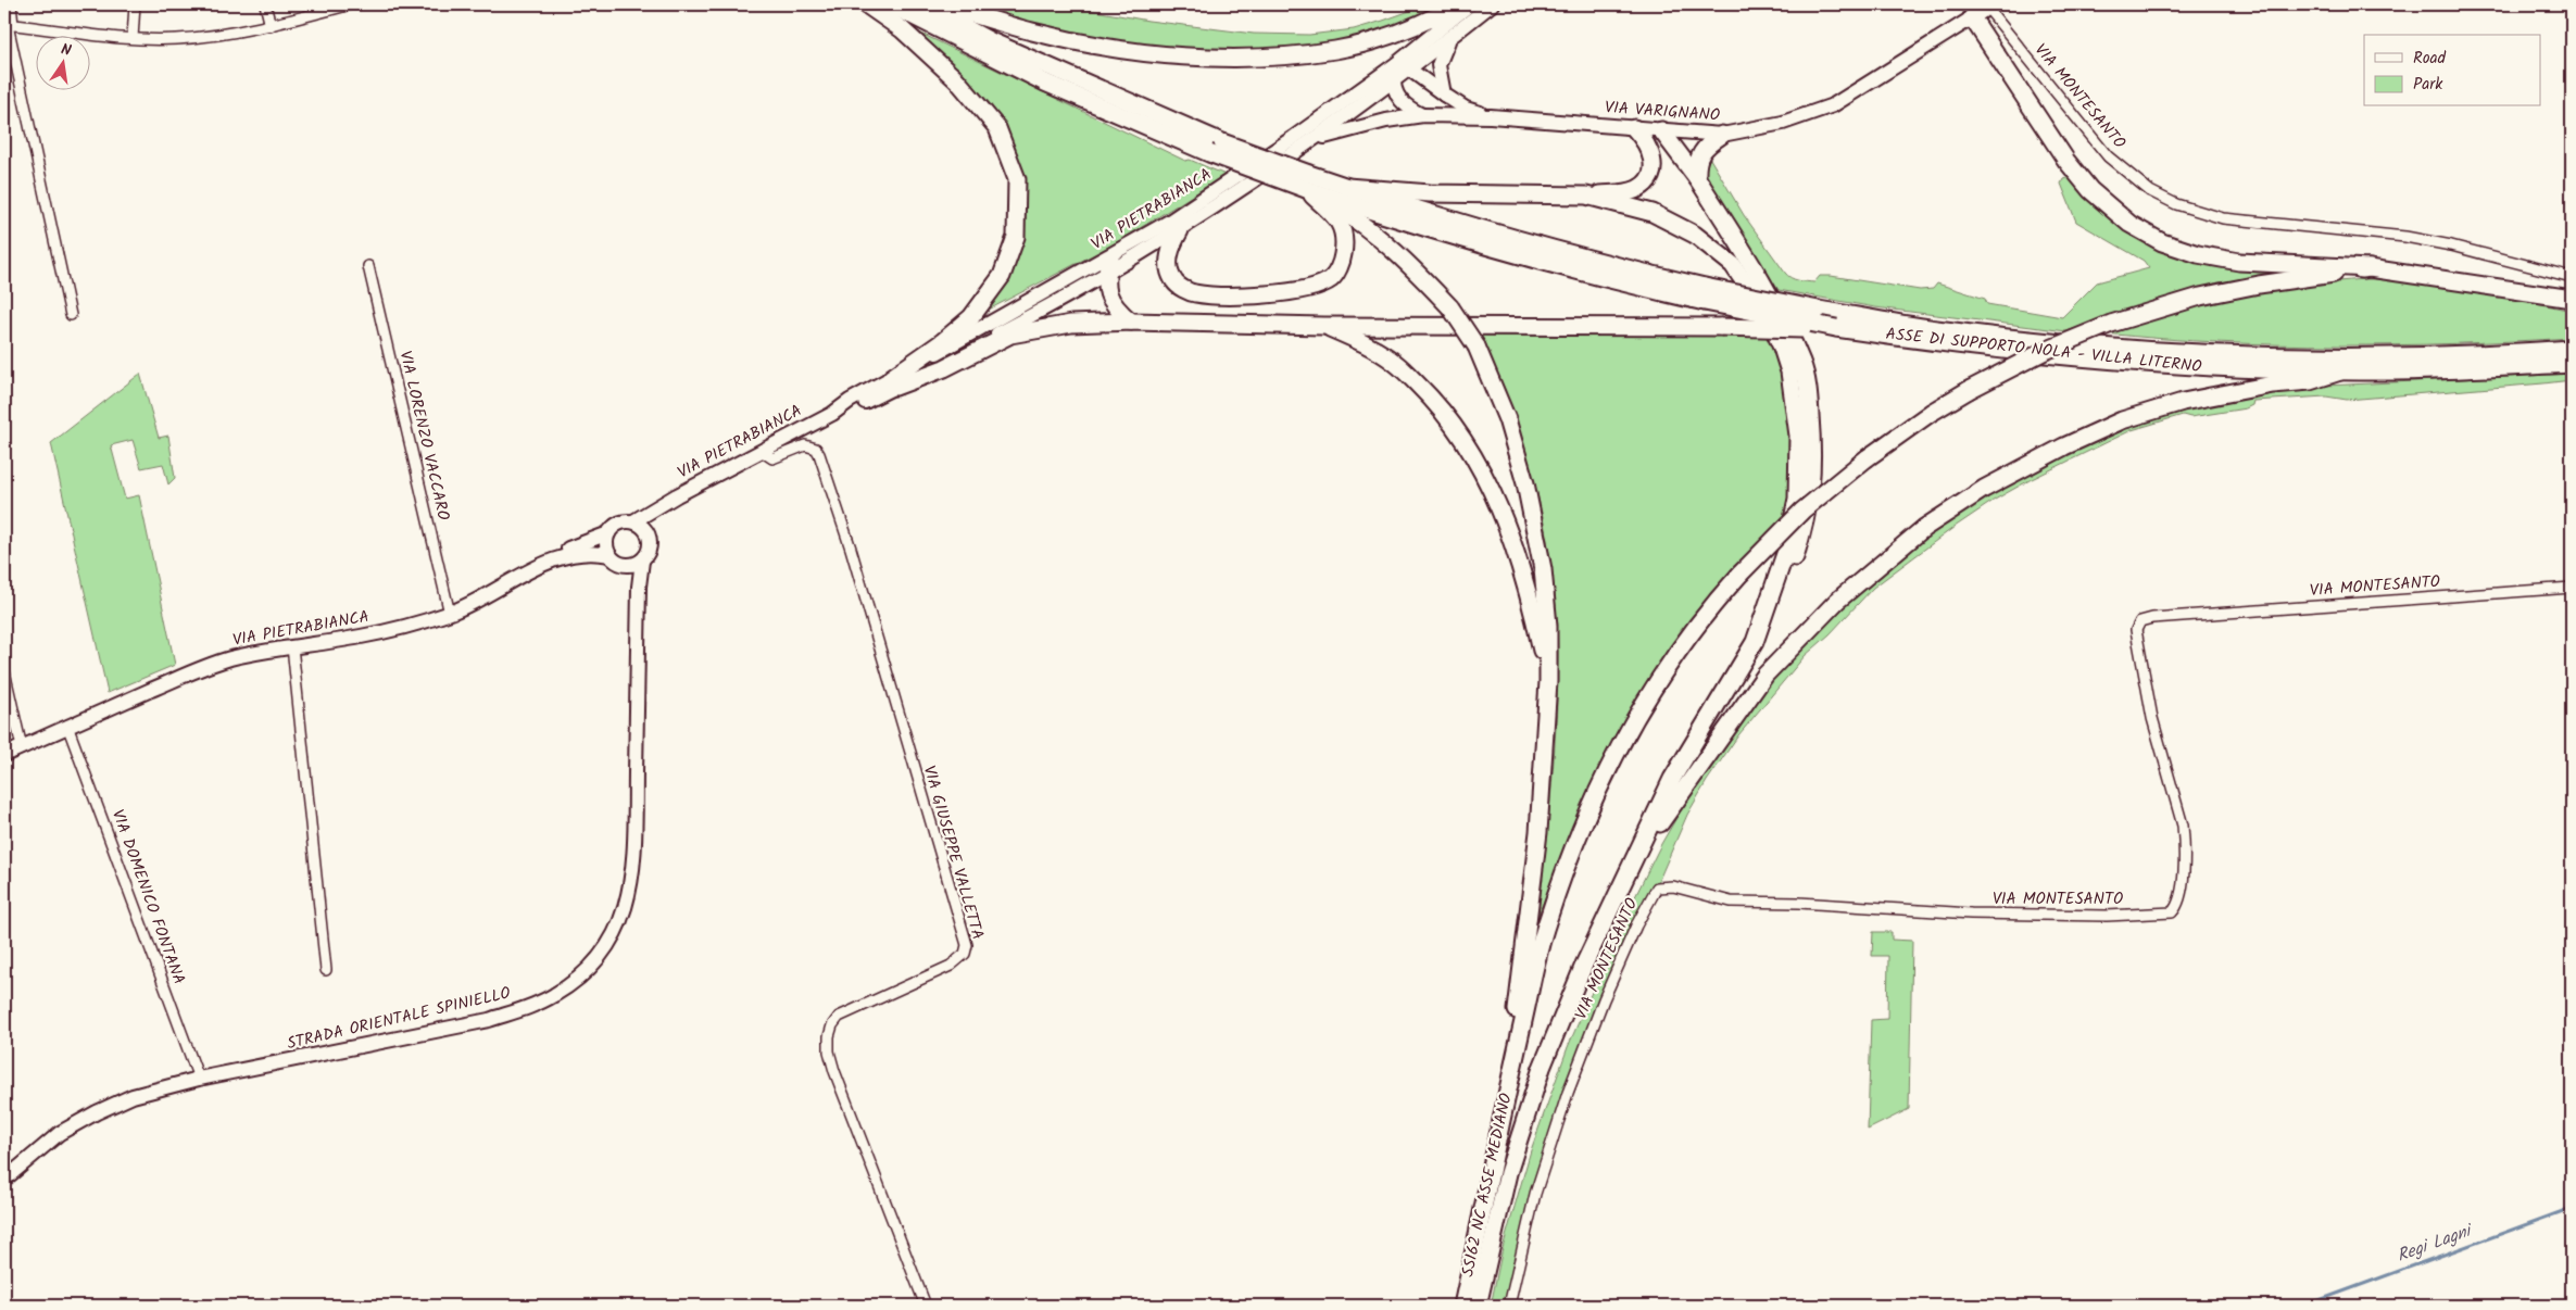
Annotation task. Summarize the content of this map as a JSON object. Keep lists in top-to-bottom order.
{
  "streets": {
    "highway": ["ASSE DI SUPPORTO NOLA - VILLA LITERNO", "SS162 NC ASSE MEDIANO"],
    "main road": ["VIA VARIGNANO", "VIA PIETRABIANCA", "STRADA ORIENTALE SPINIELLO"],
    "street": [
      "VIA MONTESANTO",
      "VIA LORENZO VACCARO",
      "VIA GIUSEPPE VALLETTA",
      "VIA DOMENICO FONTANA"
    ]
  },
  "crossings": [
    ["VIA MONTESANTO", "VIA VARIGNANO"],
    ["VIA VARIGNANO", "VIA PIETRABIANCA"],
    ["VIA PIETRABIANCA", "VIA LORENZO VACCARO"],
    ["VIA PIETRABIANCA", "VIA GIUSEPPE VALLETTA"],
    ["VIA PIETRABIANCA", "VIA DOMENICO FONTANA"],
    ["VIA PIETRABIANCA", "STRADA ORIENTALE SPINIELLO"],
    ["VIA DOMENICO FONTANA", "STRADA ORIENTALE SPINIELLO"]
  ],
  "water": ["Regi Lagni"],
  "legend": ["Road", "Park"],
  "north": "top"
}
